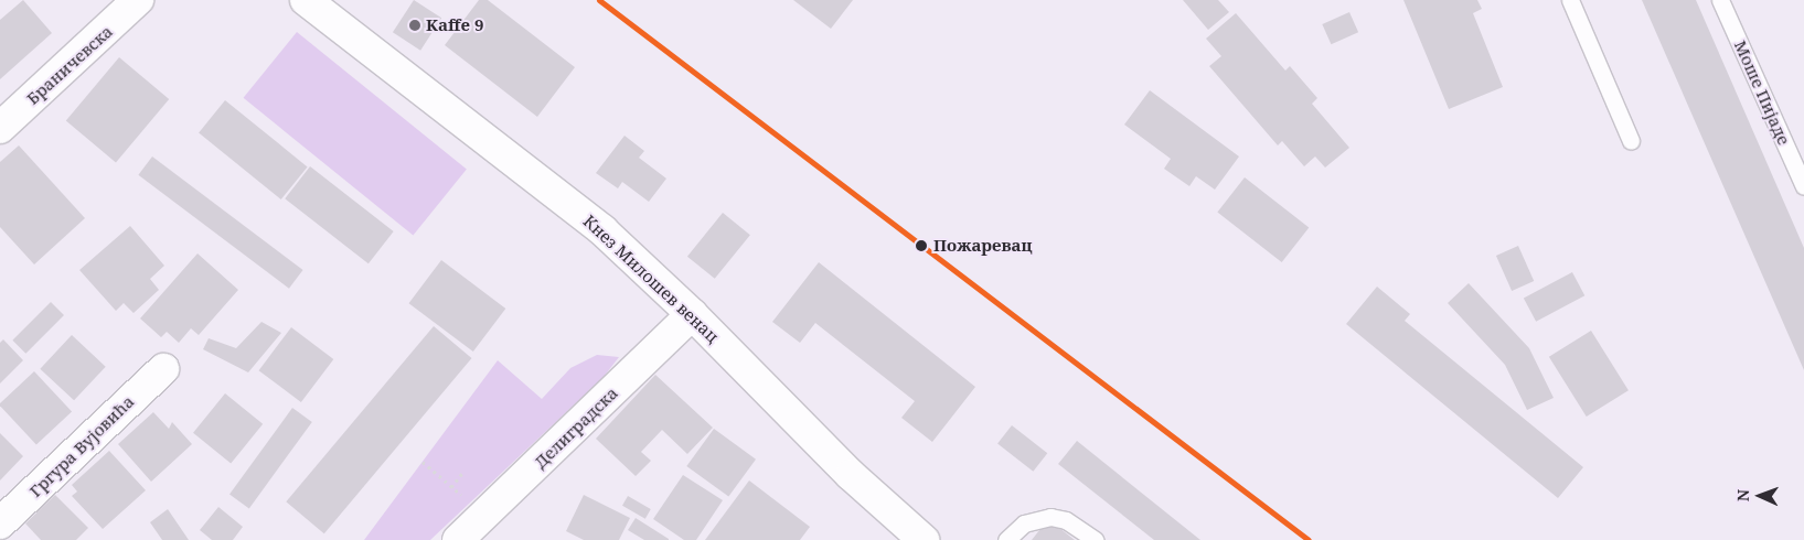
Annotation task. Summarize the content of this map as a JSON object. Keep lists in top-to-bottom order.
{
  "streets": {
    "street": [
      "Браничевска",
      "Кнез Милошев венац",
      "Делиградска",
      "Гргура Вујовића"
    ],
    "lane": ["Моше Пијаде"]
  },
  "crossings": [
    ["Кнез Милошев венац", "Делиградска"]
  ],
  "places": ["Kaffe 9", "Пожаревац"],
  "north": "left"
}
